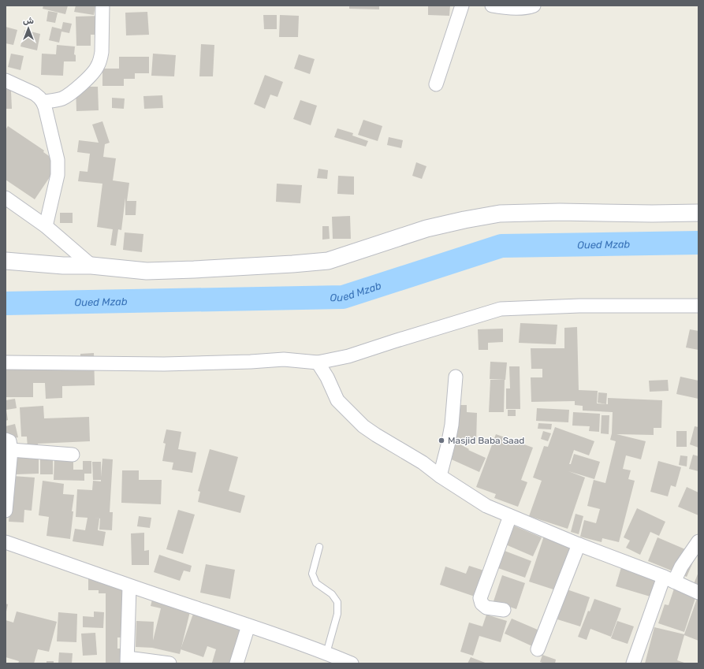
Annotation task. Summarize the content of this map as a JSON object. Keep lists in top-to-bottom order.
{
  "water": ["Oued Mzab"],
  "places": ["Masjid Baba Saad"],
  "north": "top"
}
